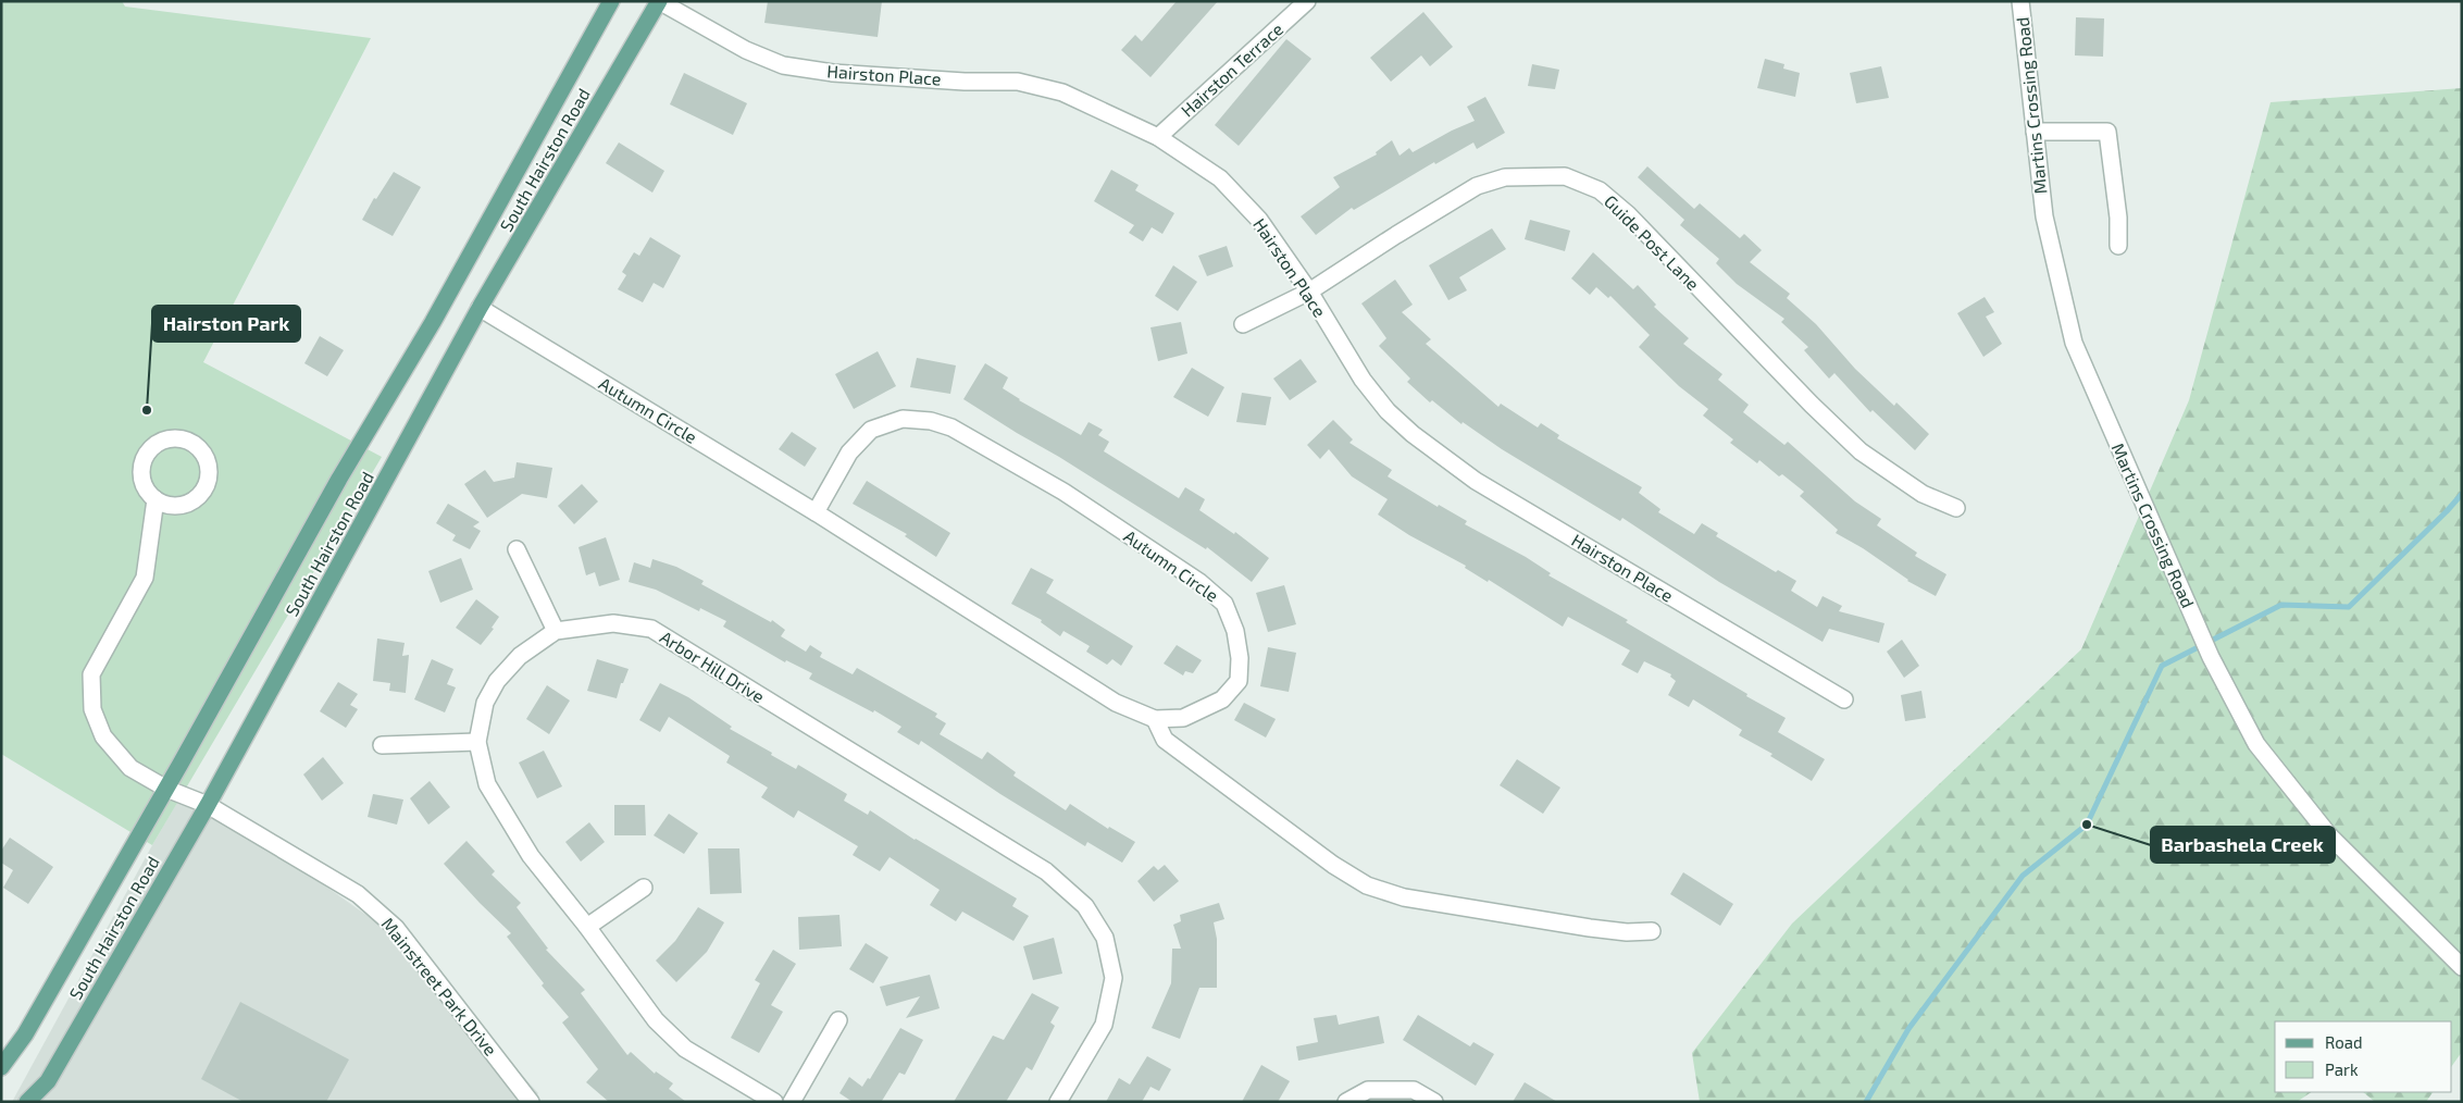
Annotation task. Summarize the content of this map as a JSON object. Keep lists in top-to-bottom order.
{
  "streets": {
    "main road": ["South Hairston Road"],
    "street": [
      "Hairston Terrace",
      "Hairston Place",
      "Martins Crossing Road",
      "Guide Post Lane",
      "Autumn Circle",
      "Arbor Hill Drive",
      "Mainstreet Park Drive"
    ]
  },
  "crossings": [
    ["Hairston Terrace", "Hairston Place"],
    ["Hairston Place", "South Hairston Road"],
    ["Hairston Place", "Guide Post Lane"],
    ["South Hairston Road", "Autumn Circle"],
    ["South Hairston Road", "Mainstreet Park Drive"]
  ],
  "places": ["Hairston Park", "Barbashela Creek"],
  "legend": ["Road", "Park"]
}
